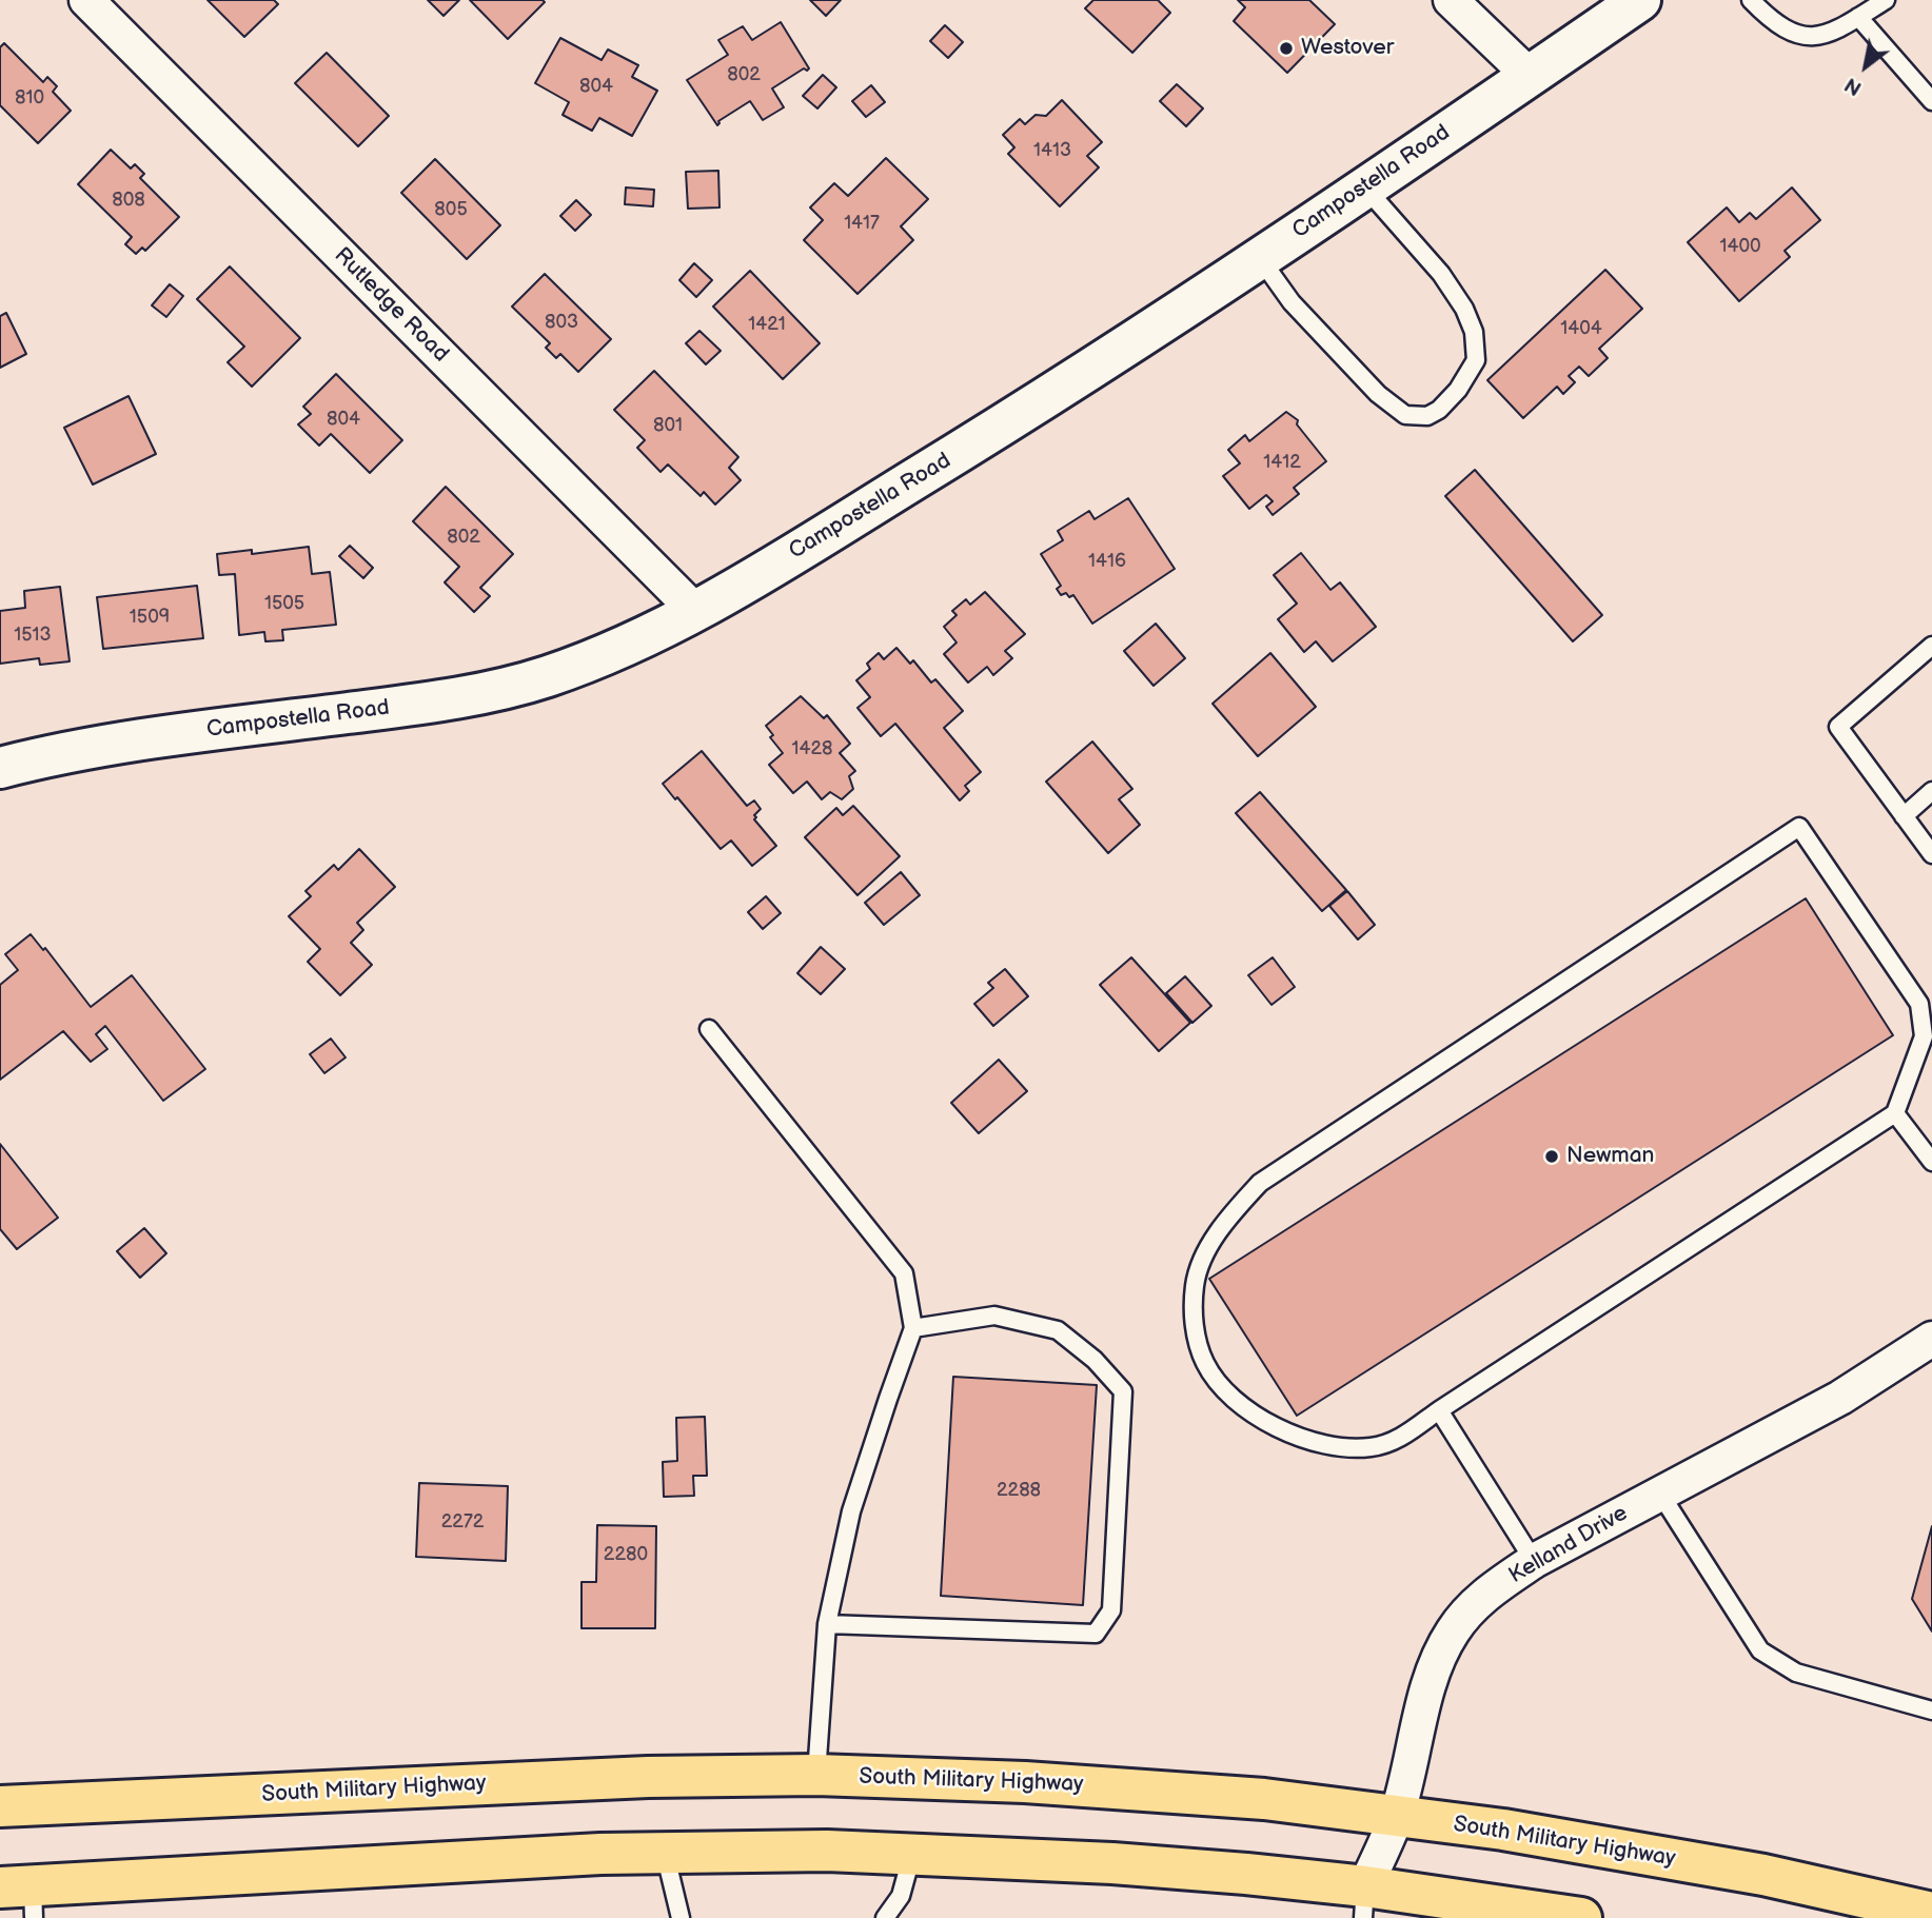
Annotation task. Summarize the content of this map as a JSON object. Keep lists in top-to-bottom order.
{
  "streets": {
    "main road": ["Campostella Road", "South Military Highway"],
    "street": ["Rutledge Road", "Kelland Drive"]
  },
  "crossings": [
    ["Campostella Road", "Rutledge Road"],
    ["Kelland Drive", "South Military Highway"]
  ],
  "places": ["Westover", "Newman"],
  "house_numbers": [
    "802",
    "804",
    "810",
    "1413",
    "808",
    "805",
    "1417",
    "1400",
    "803",
    "1421",
    "1404",
    "804",
    "801",
    "1412",
    "802",
    "1416",
    "1505",
    "1509",
    "1513",
    "1428",
    "2288",
    "2272",
    "2280"
  ],
  "north": "bottom left"
}
